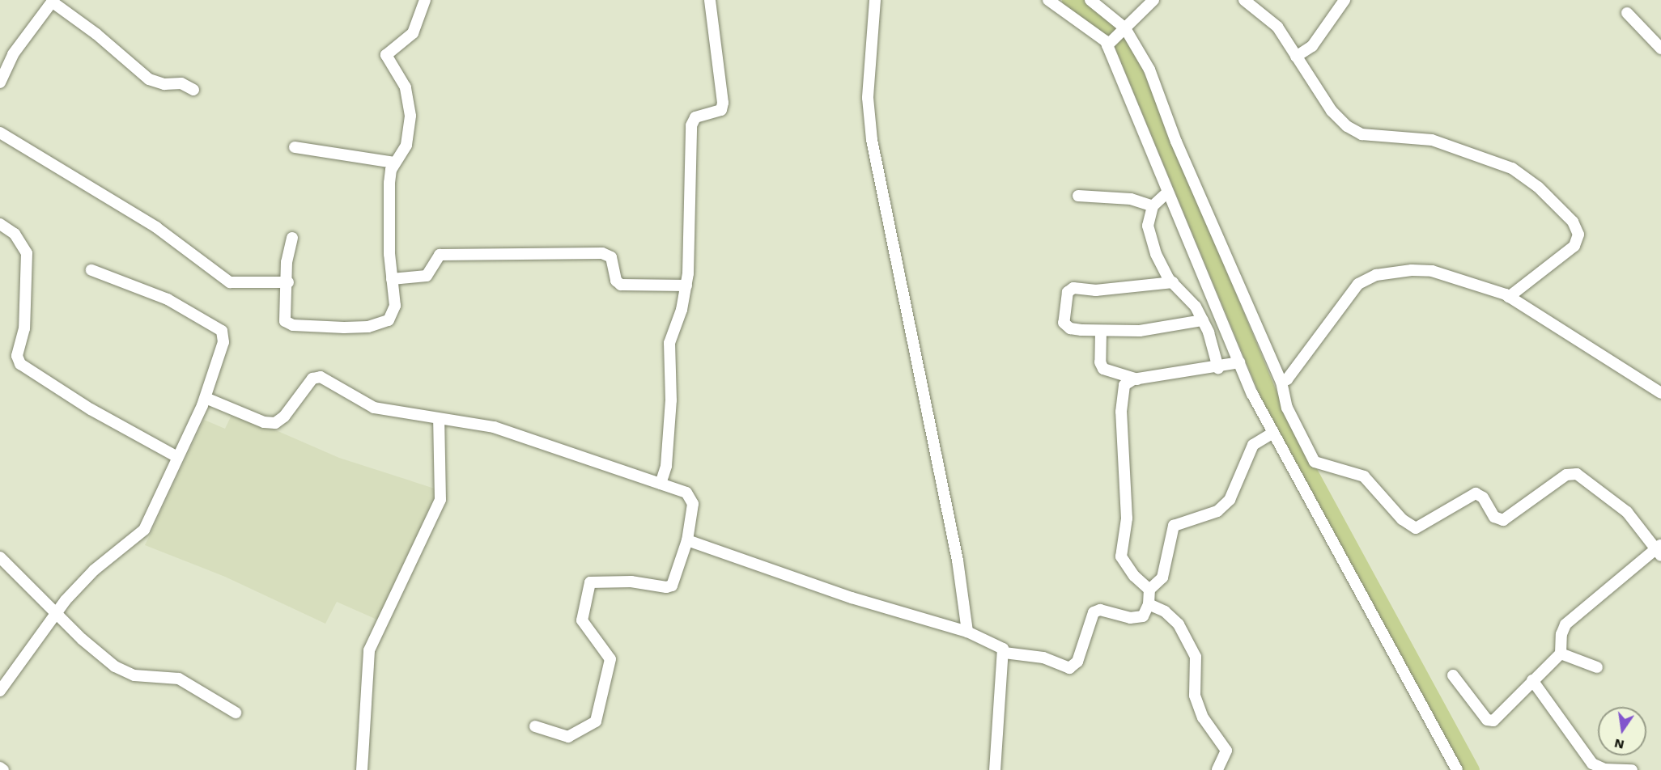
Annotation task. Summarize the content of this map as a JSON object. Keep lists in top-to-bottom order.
{
  "north": "bottom"
}
